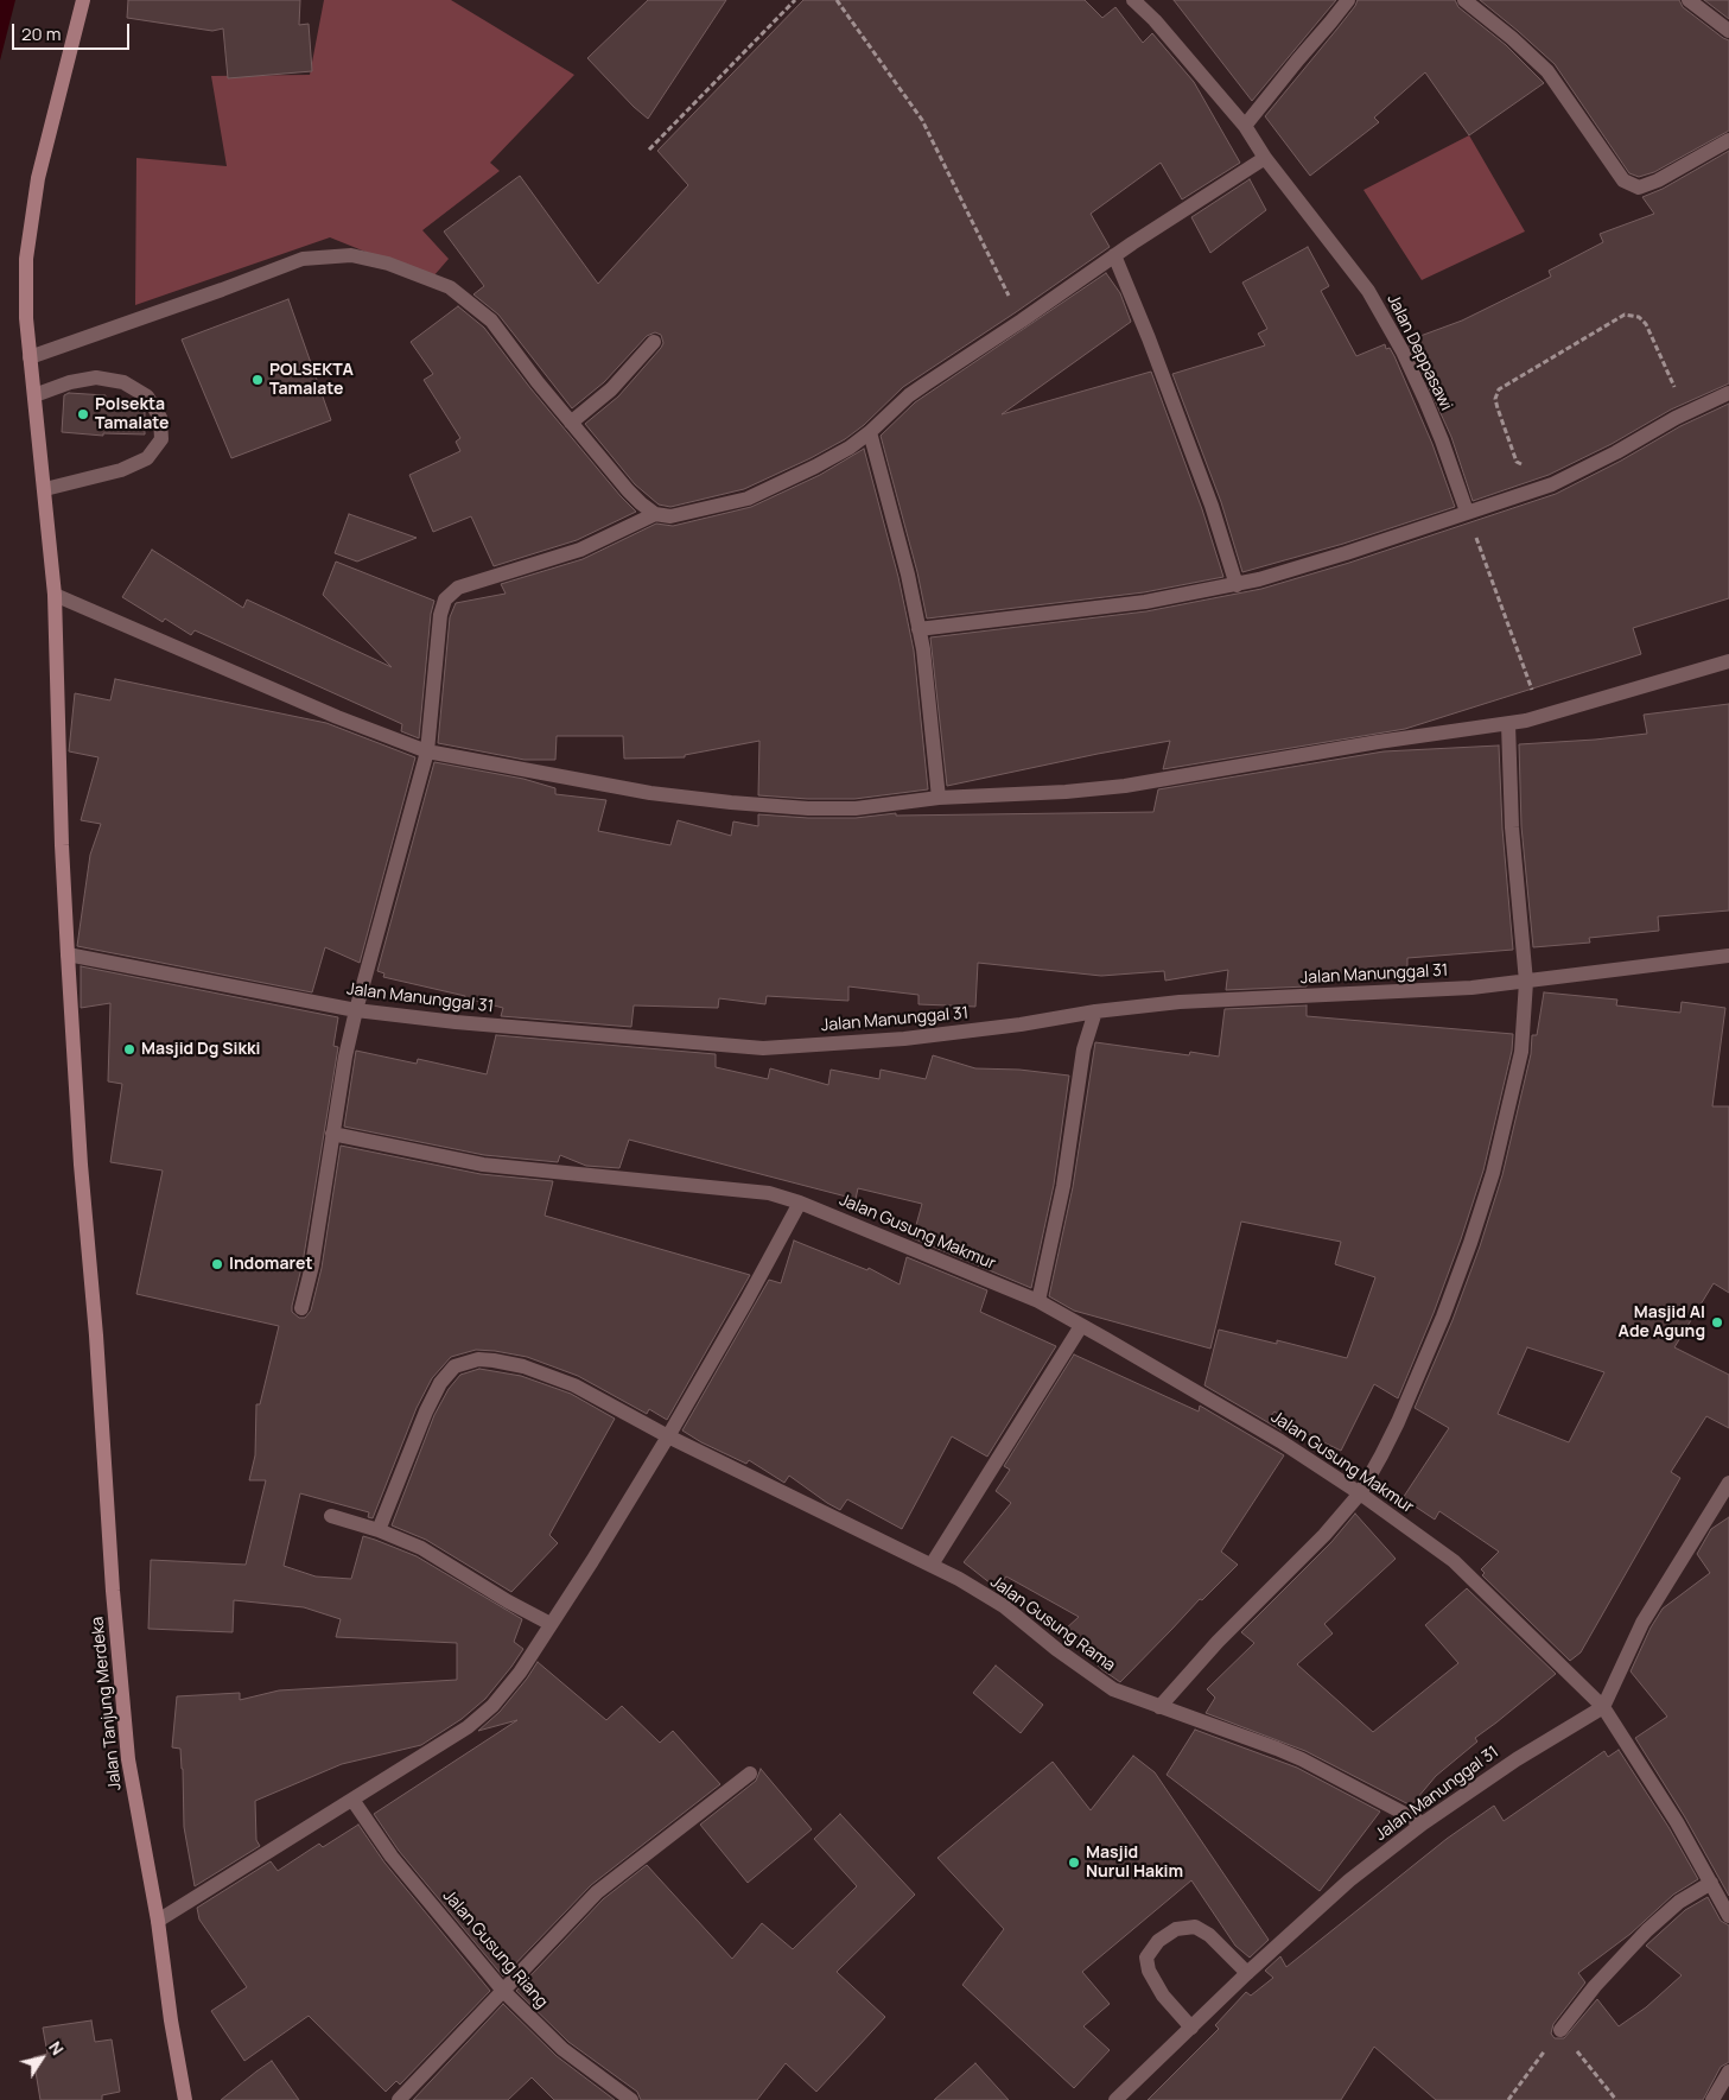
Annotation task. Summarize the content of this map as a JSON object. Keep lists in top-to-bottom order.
{
  "streets": {
    "street": [
      "Jalan Deppasawi",
      "Jalan Manunggal 31",
      "Jalan Gusung Makmur",
      "Jalan Gusung Rama",
      "Jalan Tanjung Merdeka",
      "Jalan Gusung Riang"
    ]
  },
  "crossings": [
    ["Jalan Manunggal 31", "Jalan Gusung Makmur"],
    ["Jalan Manunggal 31", "Jalan Gusung Rama"],
    ["Jalan Manunggal 31", "Jalan Tanjung Merdeka"]
  ],
  "places": [
    "POLSEKTA Tamalate",
    "Polsekta Tamalate",
    "Masjid Dg Sikki",
    "Indomaret",
    "Masjid Al Ade Agung",
    "Masjid Nurul Hakim"
  ],
  "scale_bar": "20 m",
  "north": "top right"
}
